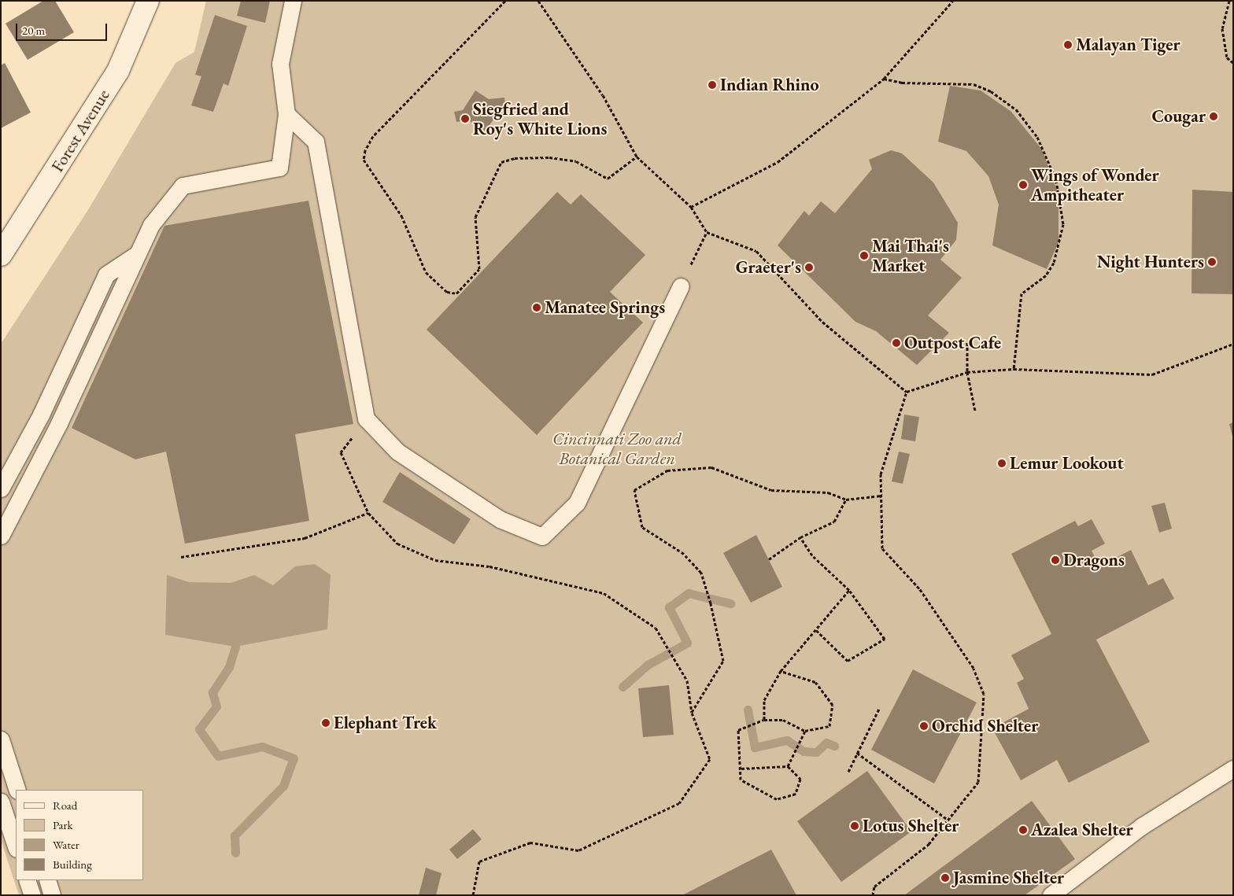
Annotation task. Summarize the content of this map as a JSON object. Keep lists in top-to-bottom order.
{
  "streets": {
    "street": ["Forest Avenue"]
  },
  "parks": ["Cincinnati Zoo and Botanical Garden"],
  "places": [
    "Malayan Tiger",
    "Indian Rhino",
    "Cougar",
    "Siegfried and Roy's White Lions",
    "Wings of Wonder Ampitheater",
    "Mai Thai's Market",
    "Night Hunters",
    "Graeter's",
    "Manatee Springs",
    "Outpost Cafe",
    "Lemur Lookout",
    "Dragons",
    "Elephant Trek",
    "Orchid Shelter",
    "Lotus Shelter",
    "Azalea Shelter",
    "Jasmine Shelter"
  ],
  "legend": [
    "Road",
    "Park",
    "Water",
    "Building"
  ],
  "scale_bar": "20 m"
}
